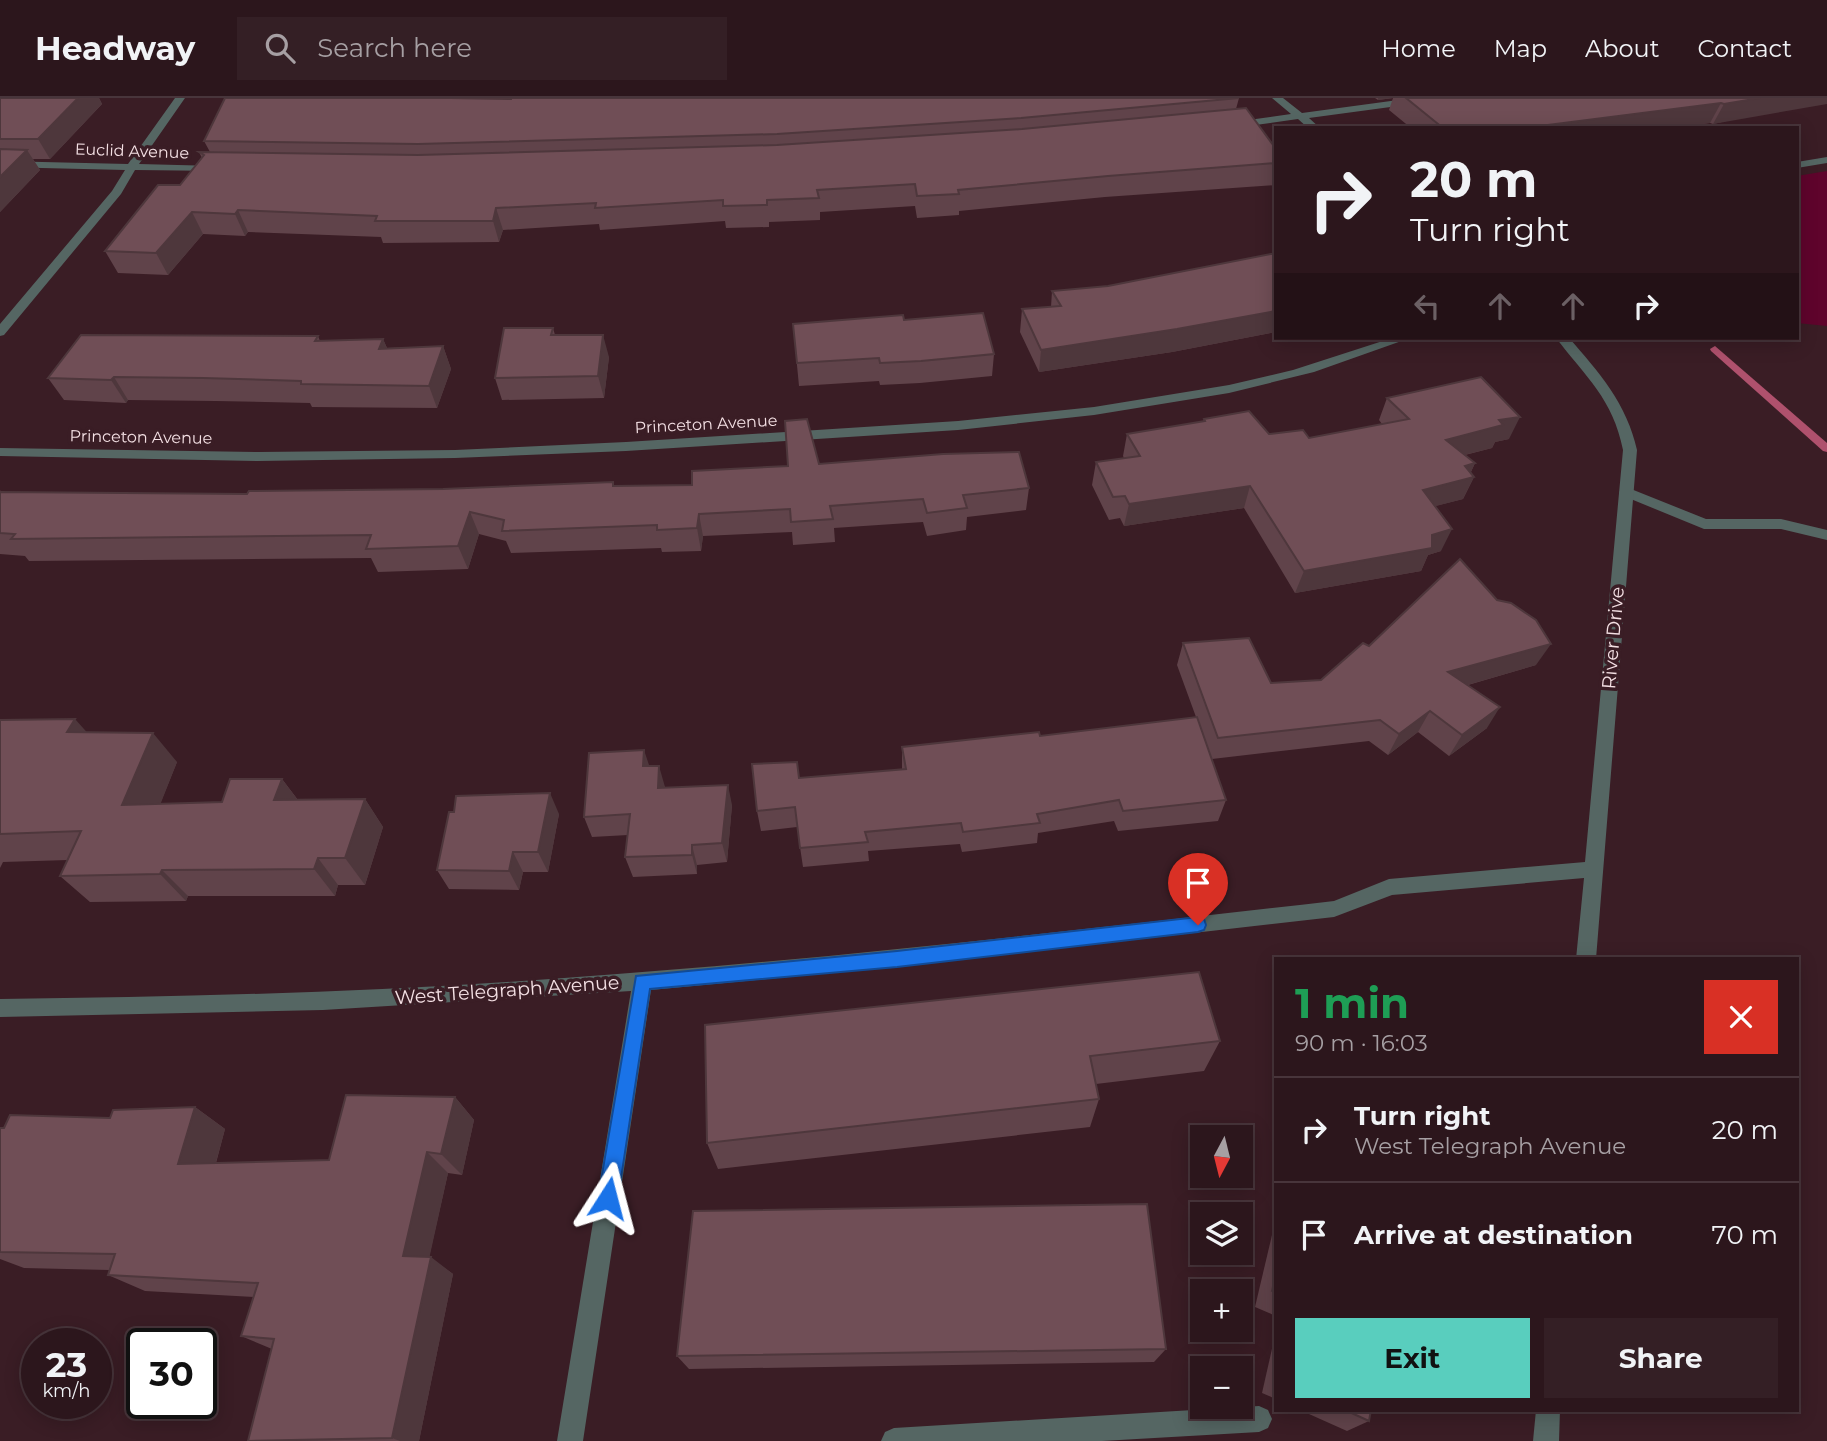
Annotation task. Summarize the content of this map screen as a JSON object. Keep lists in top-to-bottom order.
{
  "streets": {
    "street": [
      "Euclid Avenue",
      "Princeton Avenue",
      "River Drive",
      "West Telegraph Avenue"
    ]
  },
  "crossings": [
    ["River Drive", "West Telegraph Avenue"]
  ],
  "north": "bottom",
  "page": {
    "header": "Headway",
    "search": "Search here",
    "nav": [
      "Home",
      "Map",
      "About",
      "Contact"
    ],
    "turn": ["20 m", "Turn right"],
    "heading": ["1 min", "90 m · 16:03"],
    "list": [
      {
        "name": "Turn right",
        "note": "West Telegraph Avenue",
        "value": "20 m"
      },
      {
        "name": "Arrive at destination",
        "value": "70 m"
      }
    ],
    "map_buttons": ["+", "−"],
    "buttons": ["Exit", "Share"],
    "speed": "23 km/h",
    "limit": "30"
  }
}
